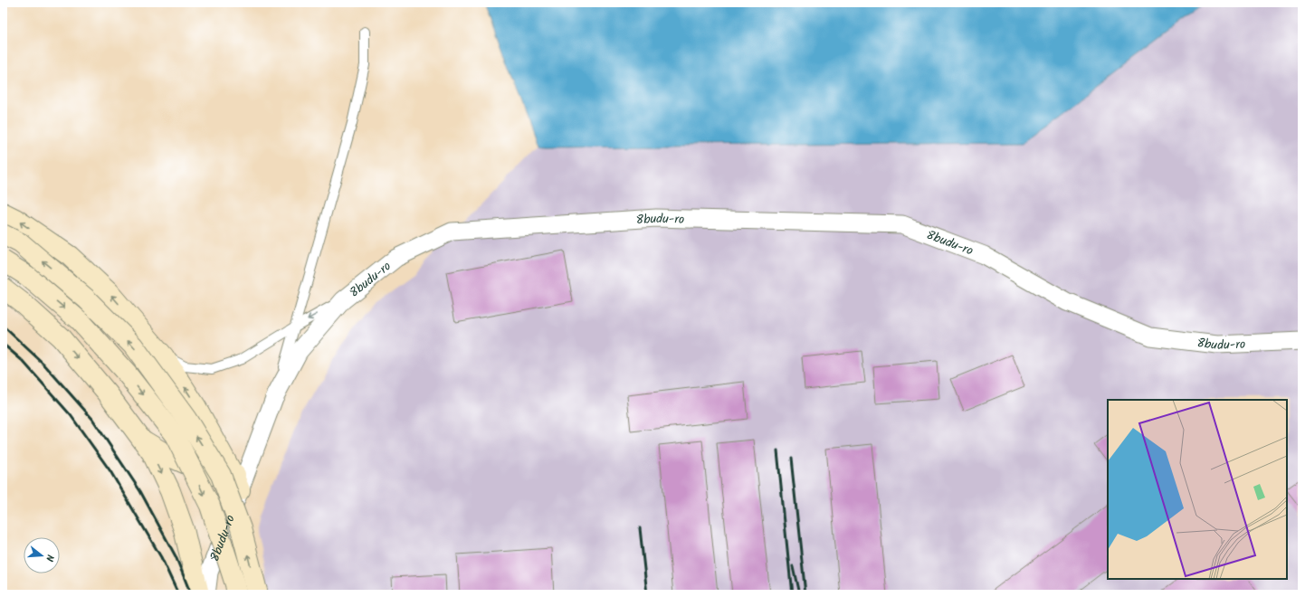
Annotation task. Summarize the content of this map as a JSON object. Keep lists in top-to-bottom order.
{
  "streets": {
    "street": ["8budu-ro"]
  },
  "north": "right"
}
